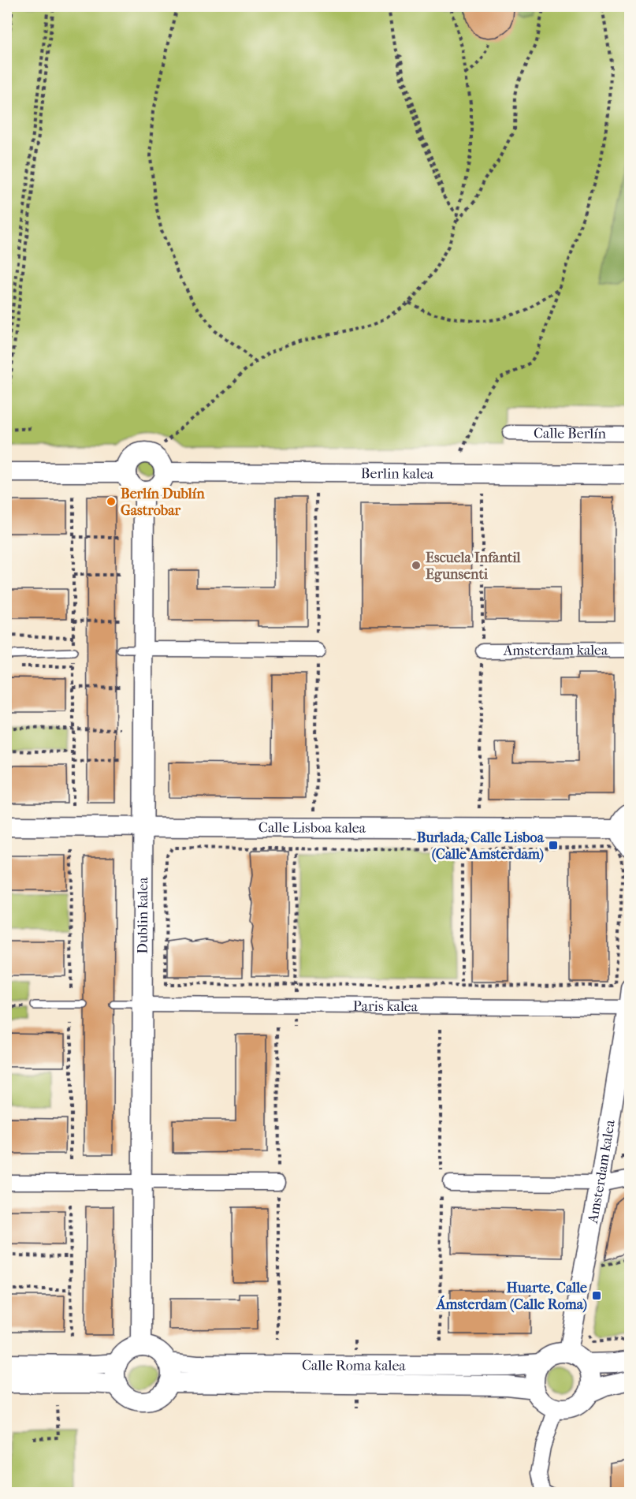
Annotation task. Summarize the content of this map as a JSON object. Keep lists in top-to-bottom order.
{
  "streets": {
    "street": [
      "Calle Berlín",
      "Berlin kalea",
      "Amsterdam kalea",
      "Calle Lisboa kalea",
      "Dublin kalea",
      "Paris kalea",
      "Calle Roma kalea"
    ]
  },
  "crossings": [
    ["Berlin kalea", "Dublin kalea"],
    ["Amsterdam kalea", "Paris kalea"],
    ["Amsterdam kalea", "Calle Roma kalea"],
    ["Calle Lisboa kalea", "Dublin kalea"],
    ["Dublin kalea", "Paris kalea"],
    ["Dublin kalea", "Calle Roma kalea"]
  ],
  "places": {
    "other": ["Berlín Dublín Gastrobar", "Escuela Infantil Egunsenti"],
    "transit": ["Burlada, Calle Lisboa (Calle Amsterdam)", "Huarte, Calle Ámsterdam (Calle Roma)"]
  }
}
